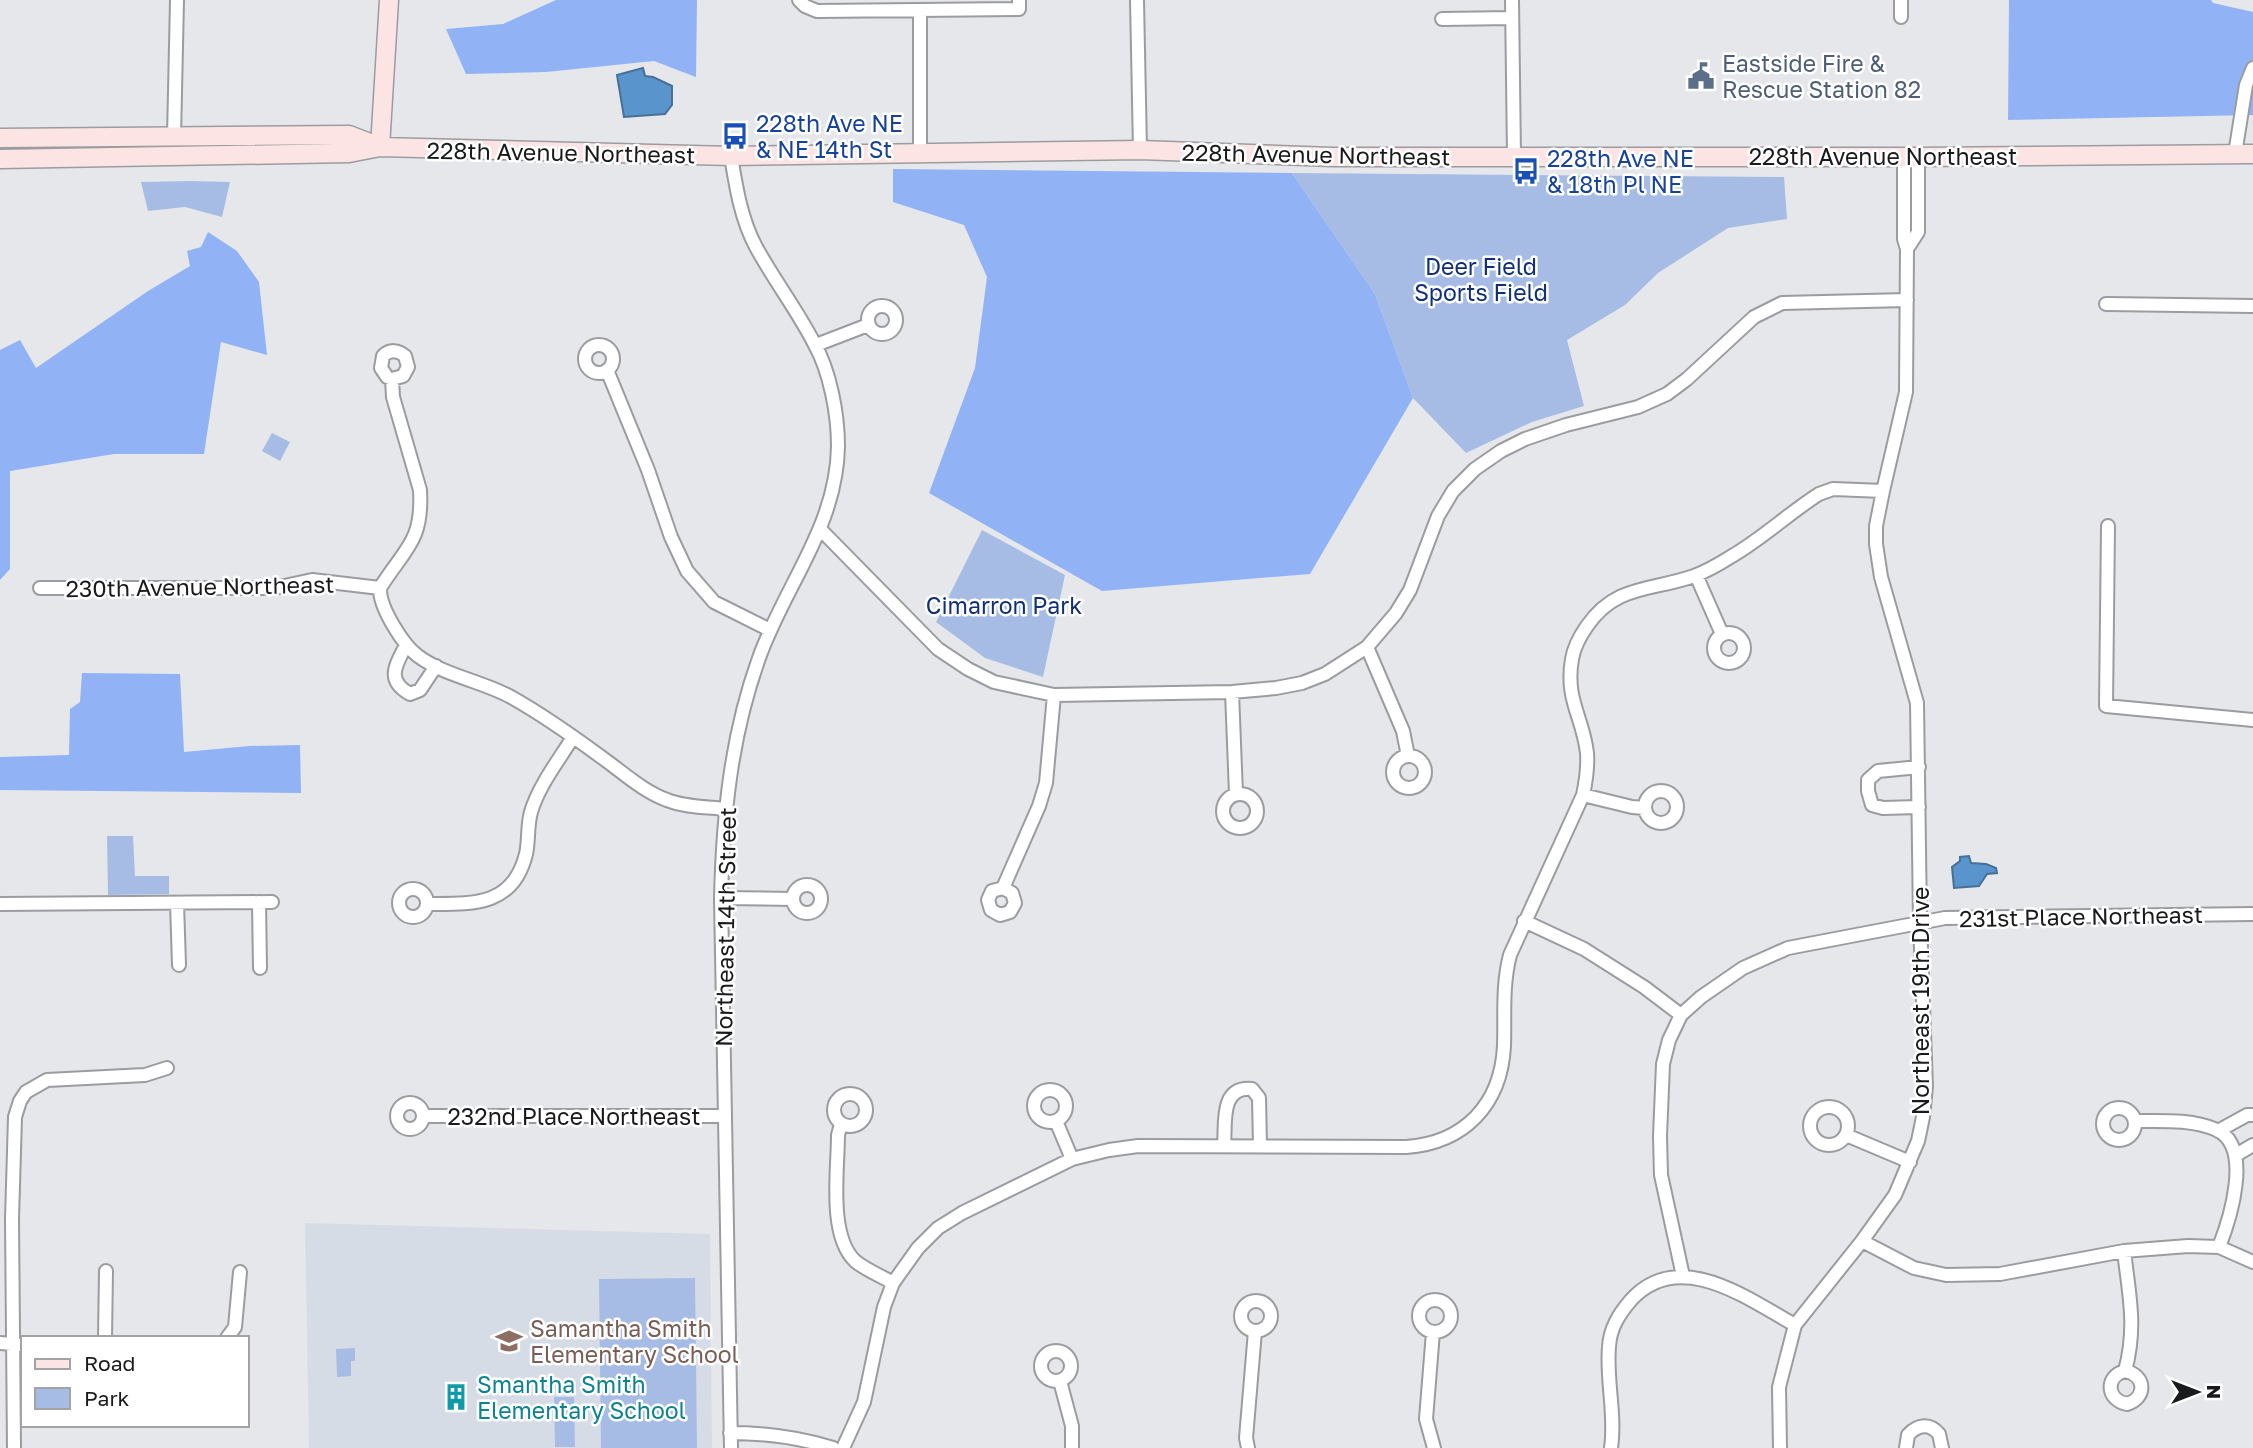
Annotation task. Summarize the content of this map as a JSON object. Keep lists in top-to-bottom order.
{
  "streets": {
    "main road": ["228th Avenue Northeast"],
    "street": [
      "230th Avenue Northeast",
      "231st Place Northeast",
      "Northeast 14th Street",
      "Northeast 19th Drive",
      "232nd Place Northeast"
    ]
  },
  "crossings": [
    ["228th Avenue Northeast", "Northeast 14th Street"],
    ["228th Avenue Northeast", "Northeast 19th Drive"],
    ["231st Place Northeast", "Northeast 19th Drive"],
    ["Northeast 14th Street", "232nd Place Northeast"]
  ],
  "parks": ["Deer Field Sports Field", "Cimarron Park"],
  "places": {
    "public building": ["Eastside Fire & Rescue Station 82"],
    "bus stop": ["228th Ave NE & NE 14th St", "228th Ave NE & 18th Pl NE"],
    "school or university": ["Samantha Smith Elementary School"],
    "building": ["Smantha Smith Elementary School"]
  },
  "legend": ["Road", "Park"],
  "north": "right"
}
